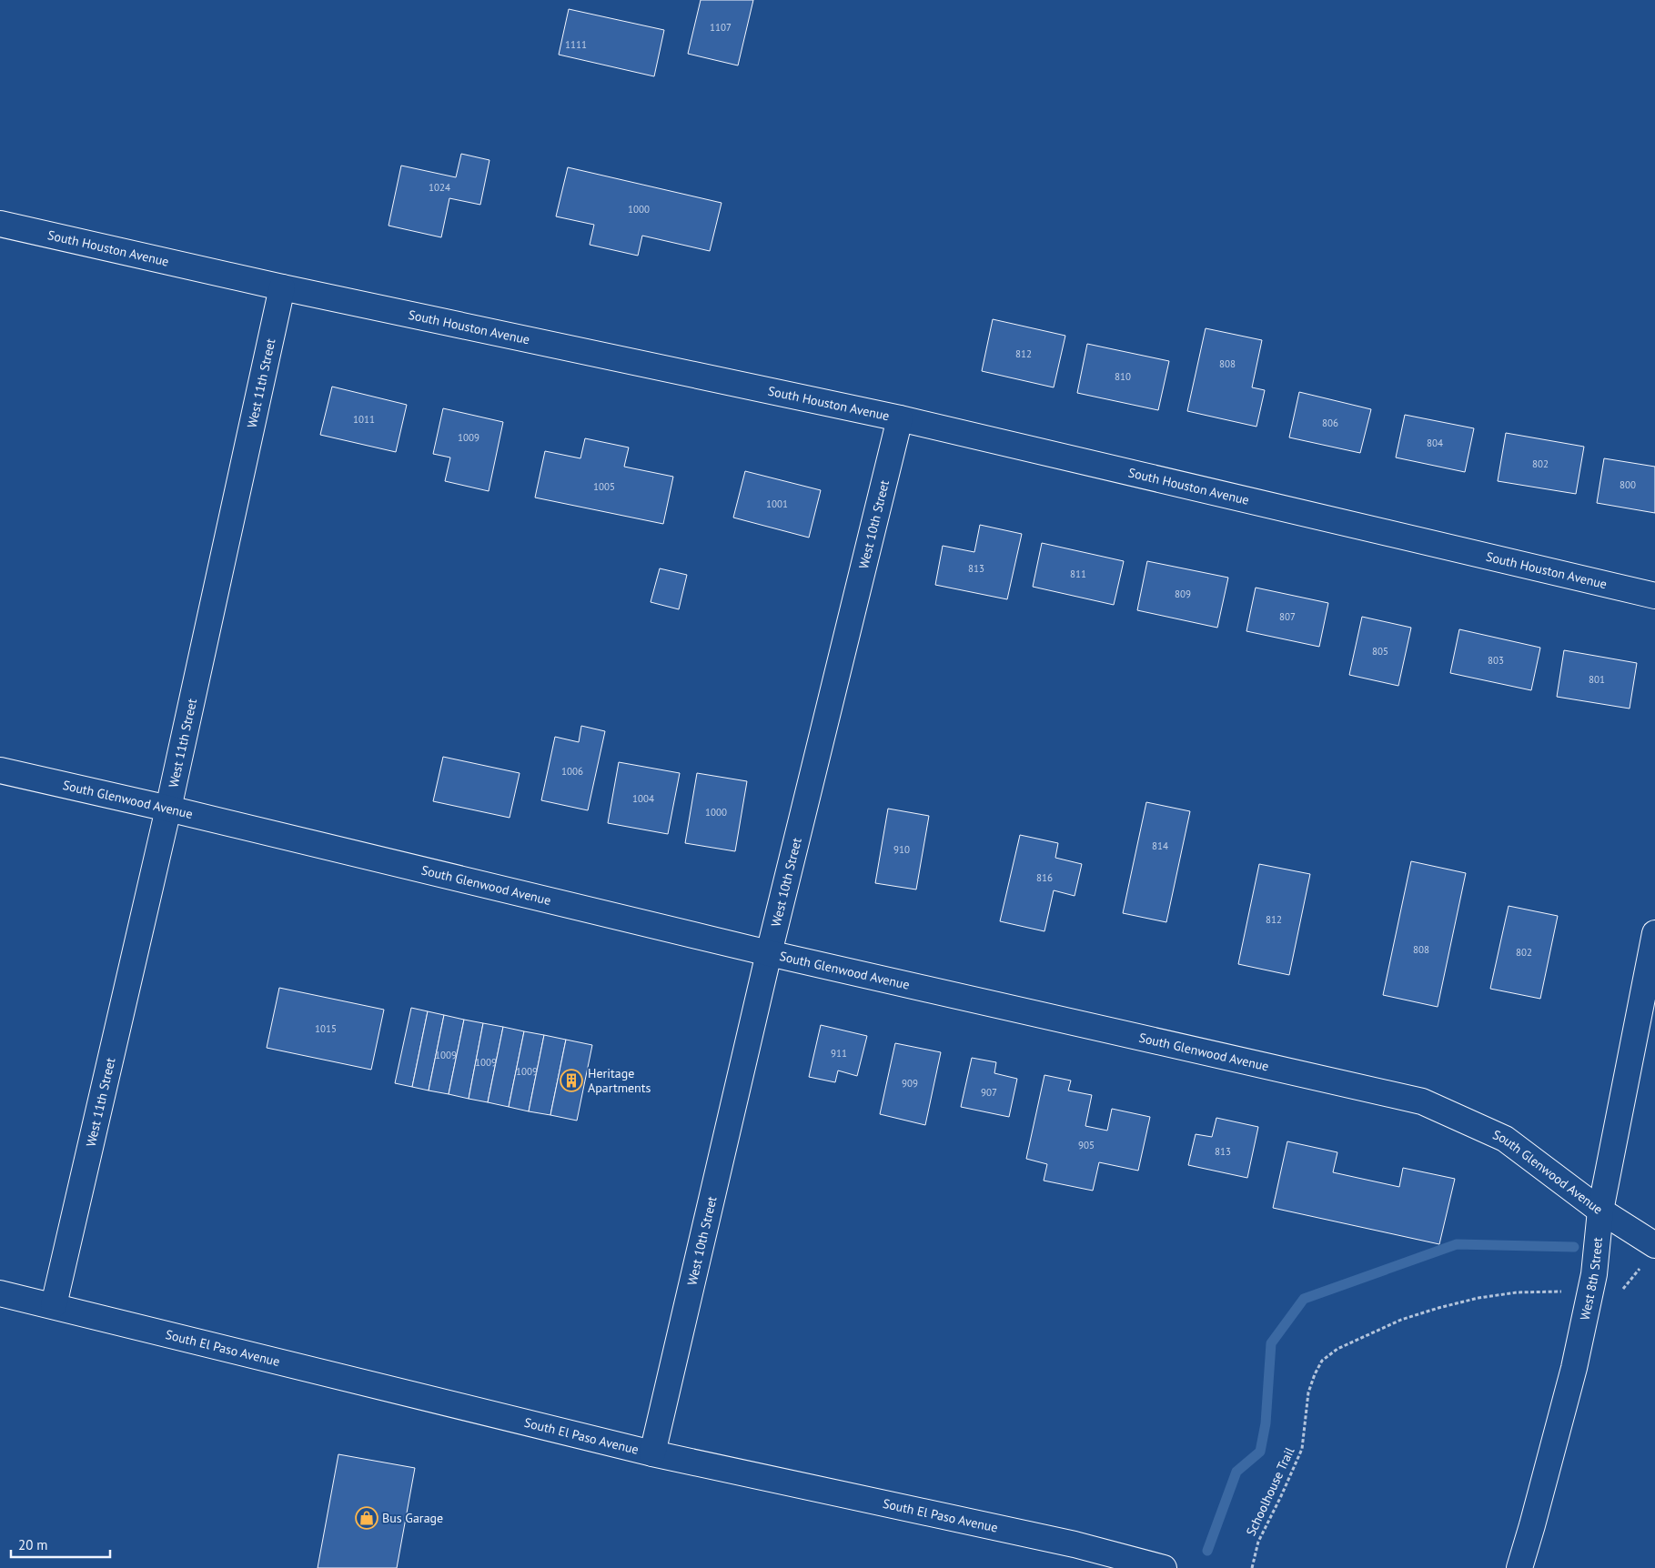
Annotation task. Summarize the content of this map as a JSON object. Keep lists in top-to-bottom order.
{
  "streets": {
    "street": [
      "South Houston Avenue",
      "West 11th Street",
      "West 10th Street",
      "South Glenwood Avenue",
      "West 8th Street",
      "South El Paso Avenue"
    ],
    "path": ["Schoolhouse Trail"]
  },
  "crossings": [
    ["South Houston Avenue", "West 11th Street"],
    ["South Houston Avenue", "West 10th Street"],
    ["West 11th Street", "South Glenwood Avenue"],
    ["West 11th Street", "South El Paso Avenue"],
    ["West 10th Street", "South Glenwood Avenue"],
    ["West 10th Street", "South El Paso Avenue"],
    ["South Glenwood Avenue", "West 8th Street"],
    ["South Glenwood Avenue", "Schoolhouse Trail"],
    ["West 8th Street", "Schoolhouse Trail"]
  ],
  "places": {
    "building": ["Heritage Apartments"],
    "shop": ["Bus Garage"]
  },
  "house_numbers": [
    "1107",
    "1111",
    "1024",
    "1000",
    "812",
    "808",
    "810",
    "1011",
    "806",
    "1009",
    "804",
    "802",
    "800",
    "1005",
    "1001",
    "813",
    "811",
    "809",
    "807",
    "805",
    "803",
    "801",
    "1006",
    "1004",
    "1000",
    "814",
    "910",
    "816",
    "812",
    "808",
    "802",
    "1015",
    "911",
    "1009",
    "1009",
    "1009",
    "909",
    "907",
    "905",
    "813"
  ],
  "scale_bar": "20 m"
}
